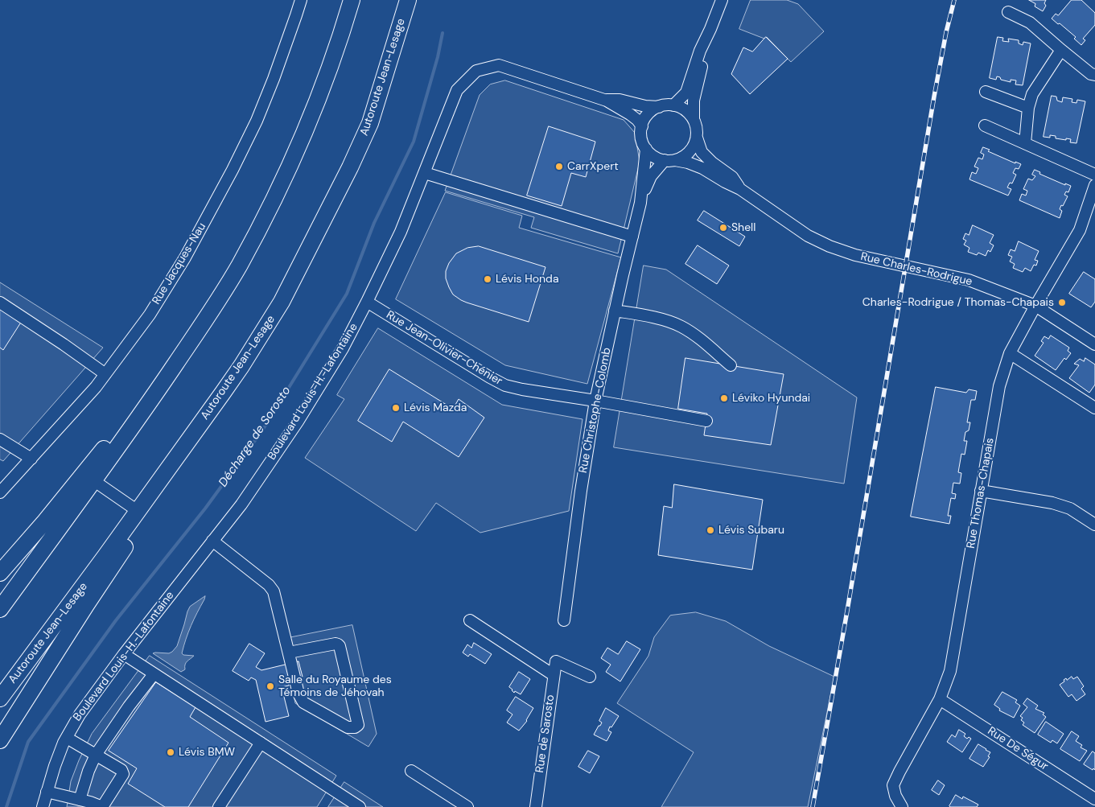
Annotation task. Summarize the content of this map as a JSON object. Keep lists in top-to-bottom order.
{
  "streets": {
    "highway": ["Autoroute Jean-Lesage"],
    "street": [
      "Rue Jacques-Nau",
      "Rue Charles-Rodrigue",
      "Rue Jean-Olivier-Chénier",
      "Boulevard Louis-H.-Lafontaine",
      "Rue Christophe-Colomb",
      "Rue Thomas-Chapais",
      "Rue de Sarosto",
      "Rue De Ségur"
    ]
  },
  "crossings": [
    ["Rue Charles-Rodrigue", "Boulevard Louis-H.-Lafontaine"],
    ["Rue Charles-Rodrigue", "Rue Christophe-Colomb"],
    ["Rue Charles-Rodrigue", "Rue Thomas-Chapais"],
    ["Rue Jean-Olivier-Chénier", "Boulevard Louis-H.-Lafontaine"],
    ["Rue Jean-Olivier-Chénier", "Rue Christophe-Colomb"],
    ["Boulevard Louis-H.-Lafontaine", "Rue Christophe-Colomb"],
    ["Rue Thomas-Chapais", "Rue De Ségur"]
  ],
  "water": ["Décharge de Sorosto"],
  "places": [
    "CarrXpert",
    "Shell",
    "Lévis Honda",
    "Charles-Rodrigue / Thomas-Chapais",
    "Léviko Hyundai",
    "Lévis Mazda",
    "Lévis Subaru",
    "Salle du Royaume des Témoins de Jéhovah",
    "Lévis BMW"
  ]
}
